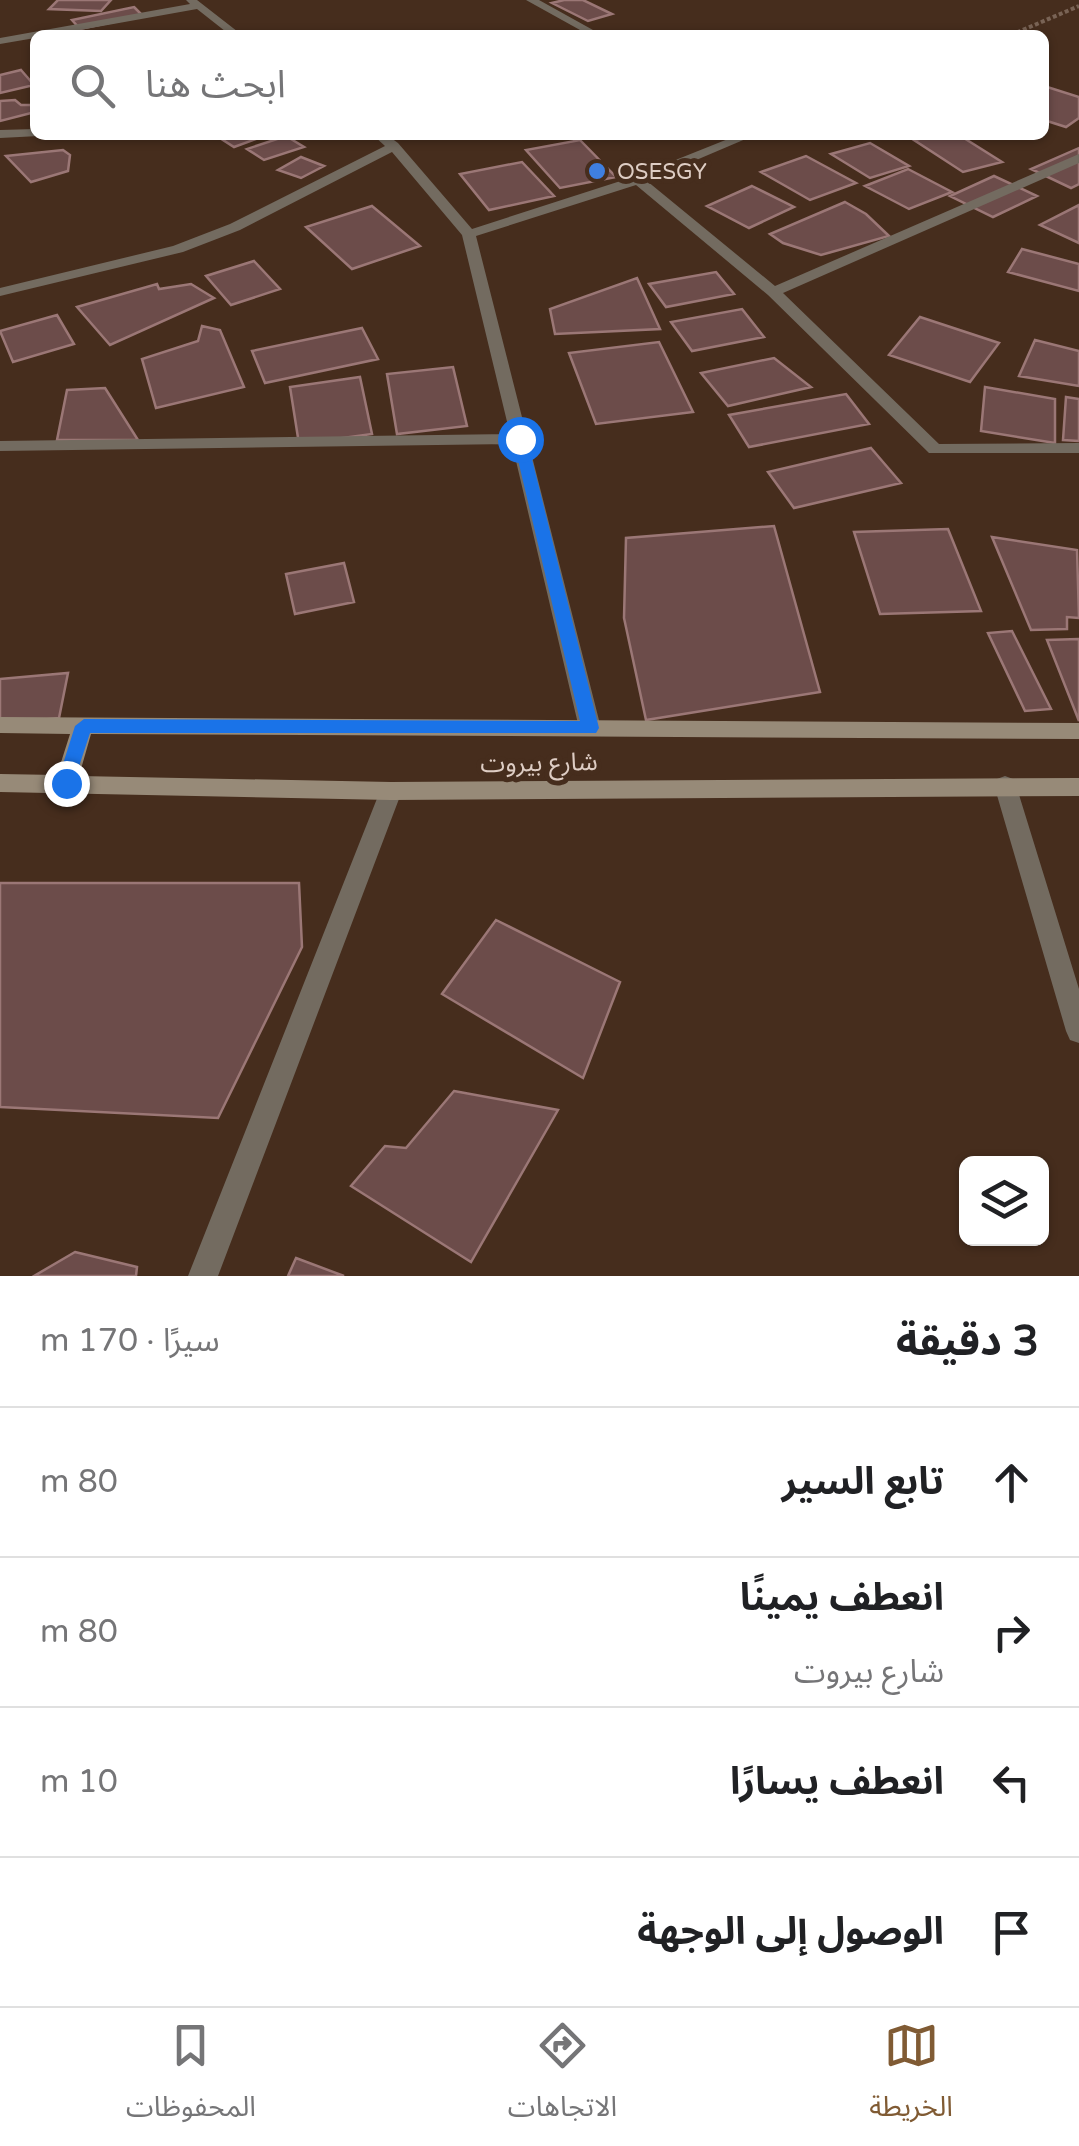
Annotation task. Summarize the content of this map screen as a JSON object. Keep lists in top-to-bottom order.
{
  "streets": {
    "main road": ["شارع بيروت"]
  },
  "places": ["OSESGY"],
  "page": {
    "search": "ابحث هنا",
    "heading": ["3 دقيقة", "سيرًا · 170 m"],
    "list": [
      ["تابع السير", "80 m"],
      ["انعطف يمينًا", "شارع بيروت", "80 m"],
      ["انعطف يسارًا", "10 m"],
      "الوصول إلى الوجهة"
    ],
    "nav": ["الخريطة", "الاتجاهات", "المحفوظات"]
  }
}
